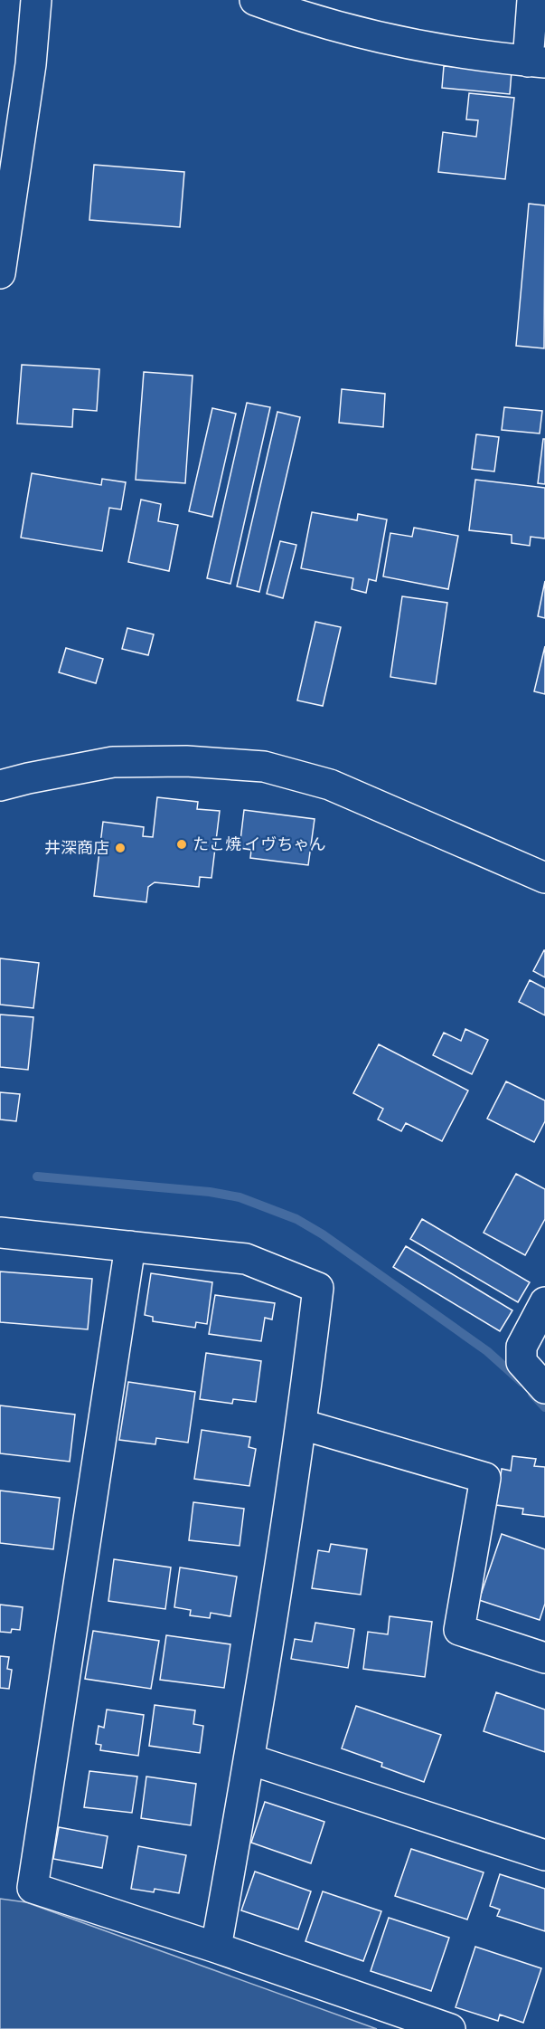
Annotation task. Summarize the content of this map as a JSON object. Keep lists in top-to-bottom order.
{
  "places": ["たこ焼 イヴちゃん", "井深商店"]
}
